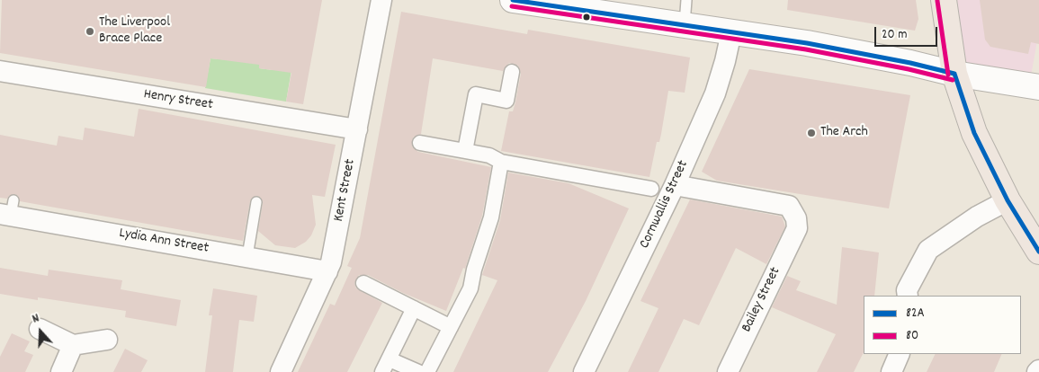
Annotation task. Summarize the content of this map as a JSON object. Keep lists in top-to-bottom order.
{
  "streets": {
    "street": [
      "Henry Street",
      "Kent Street",
      "Cornwallis Street",
      "Lydia Ann Street",
      "Bailey Street"
    ]
  },
  "crossings": [
    ["Henry Street", "Kent Street"],
    ["Kent Street", "Lydia Ann Street"],
    ["Cornwallis Street", "Bailey Street"]
  ],
  "places": ["The Liverpool Brace Place", "The Arch"],
  "lines": ["transit line 82A", "transit line 80"],
  "legend": ["82A", "80"],
  "scale_bar": "20 m",
  "north": "top"
}
